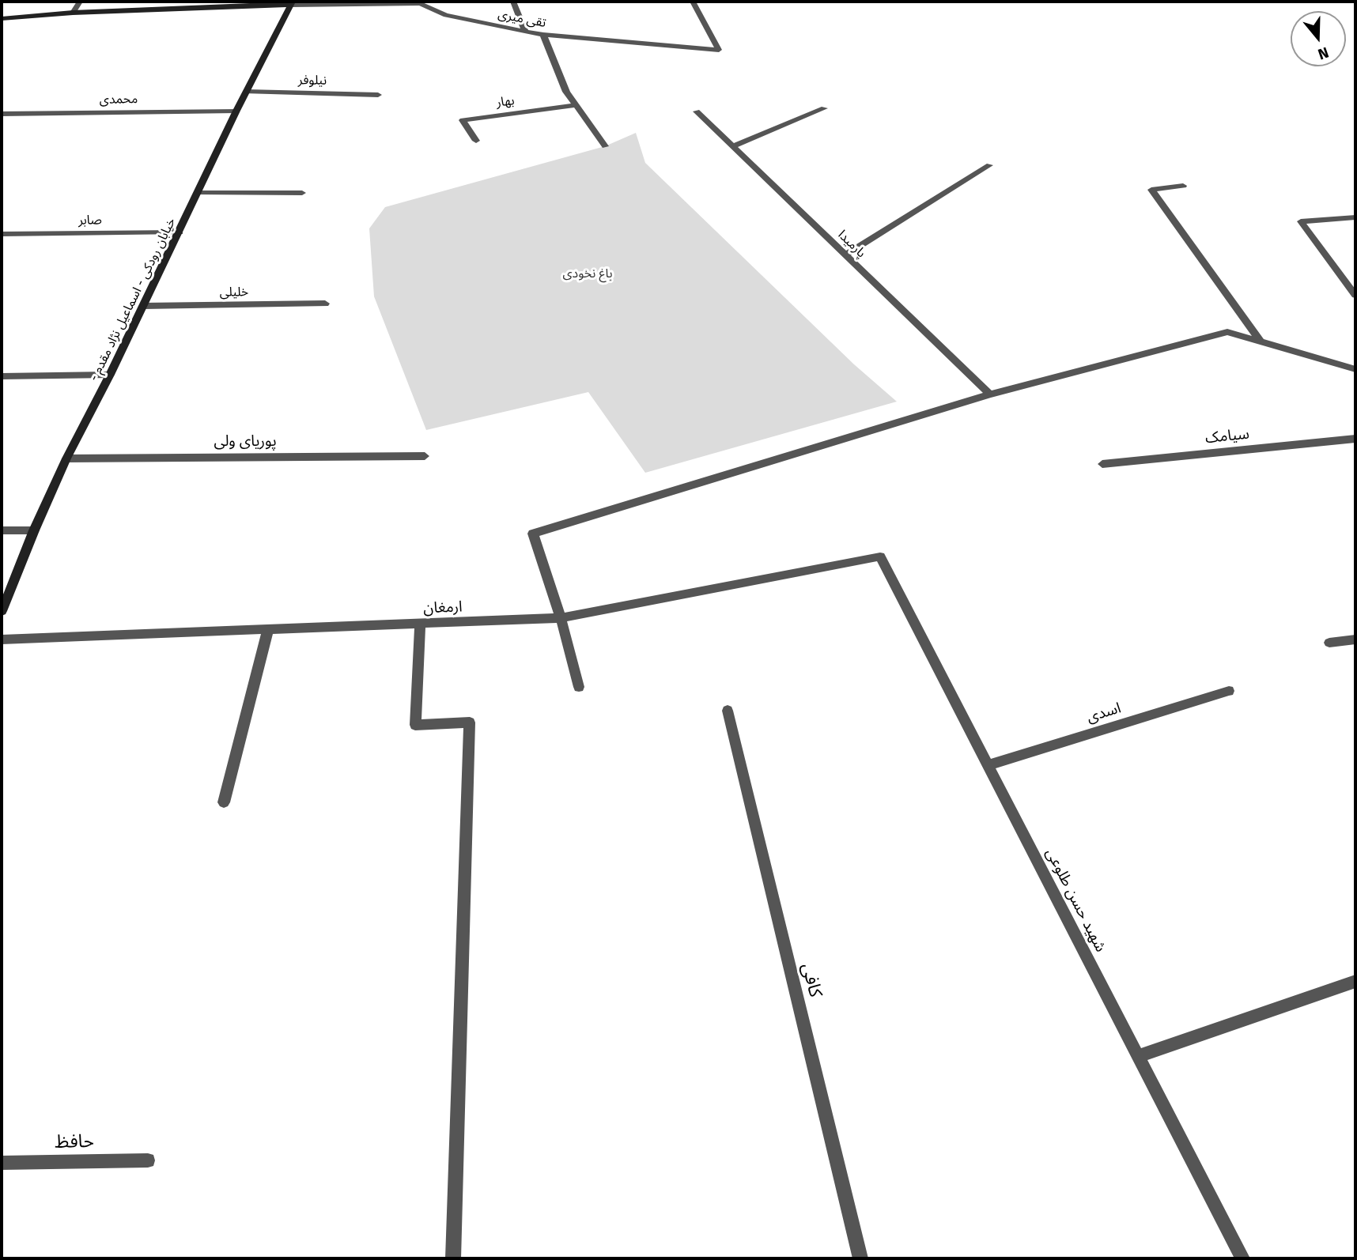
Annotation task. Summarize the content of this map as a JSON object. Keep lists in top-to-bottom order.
{
  "streets": {
    "street": [
      "تقی میری",
      "نیلوفر",
      "محمدی",
      "بهار",
      "صابر",
      "پارمیدا",
      "خلیلی",
      "- خیابان رودکی - اسماعیل نژاد مقدم",
      "سیامک",
      "پوریای ولی",
      "ارمغان",
      "اسدی",
      "شهید حسن طلوعی",
      "کافی",
      "حافظ"
    ]
  },
  "crossings": [
    ["تقی میری", "- خیابان رودکی - اسماعیل نژاد مقدم"],
    ["نیلوفر", "- خیابان رودکی - اسماعیل نژاد مقدم"],
    ["محمدی", "- خیابان رودکی - اسماعیل نژاد مقدم"],
    ["صابر", "- خیابان رودکی - اسماعیل نژاد مقدم"],
    ["خلیلی", "- خیابان رودکی - اسماعیل نژاد مقدم"],
    ["- خیابان رودکی - اسماعیل نژاد مقدم", "پوریای ولی"],
    ["ارمغان", "شهید حسن طلوعی"],
    ["اسدی", "شهید حسن طلوعی"]
  ],
  "parks": ["باغ نخودی"],
  "north": "bottom"
}
